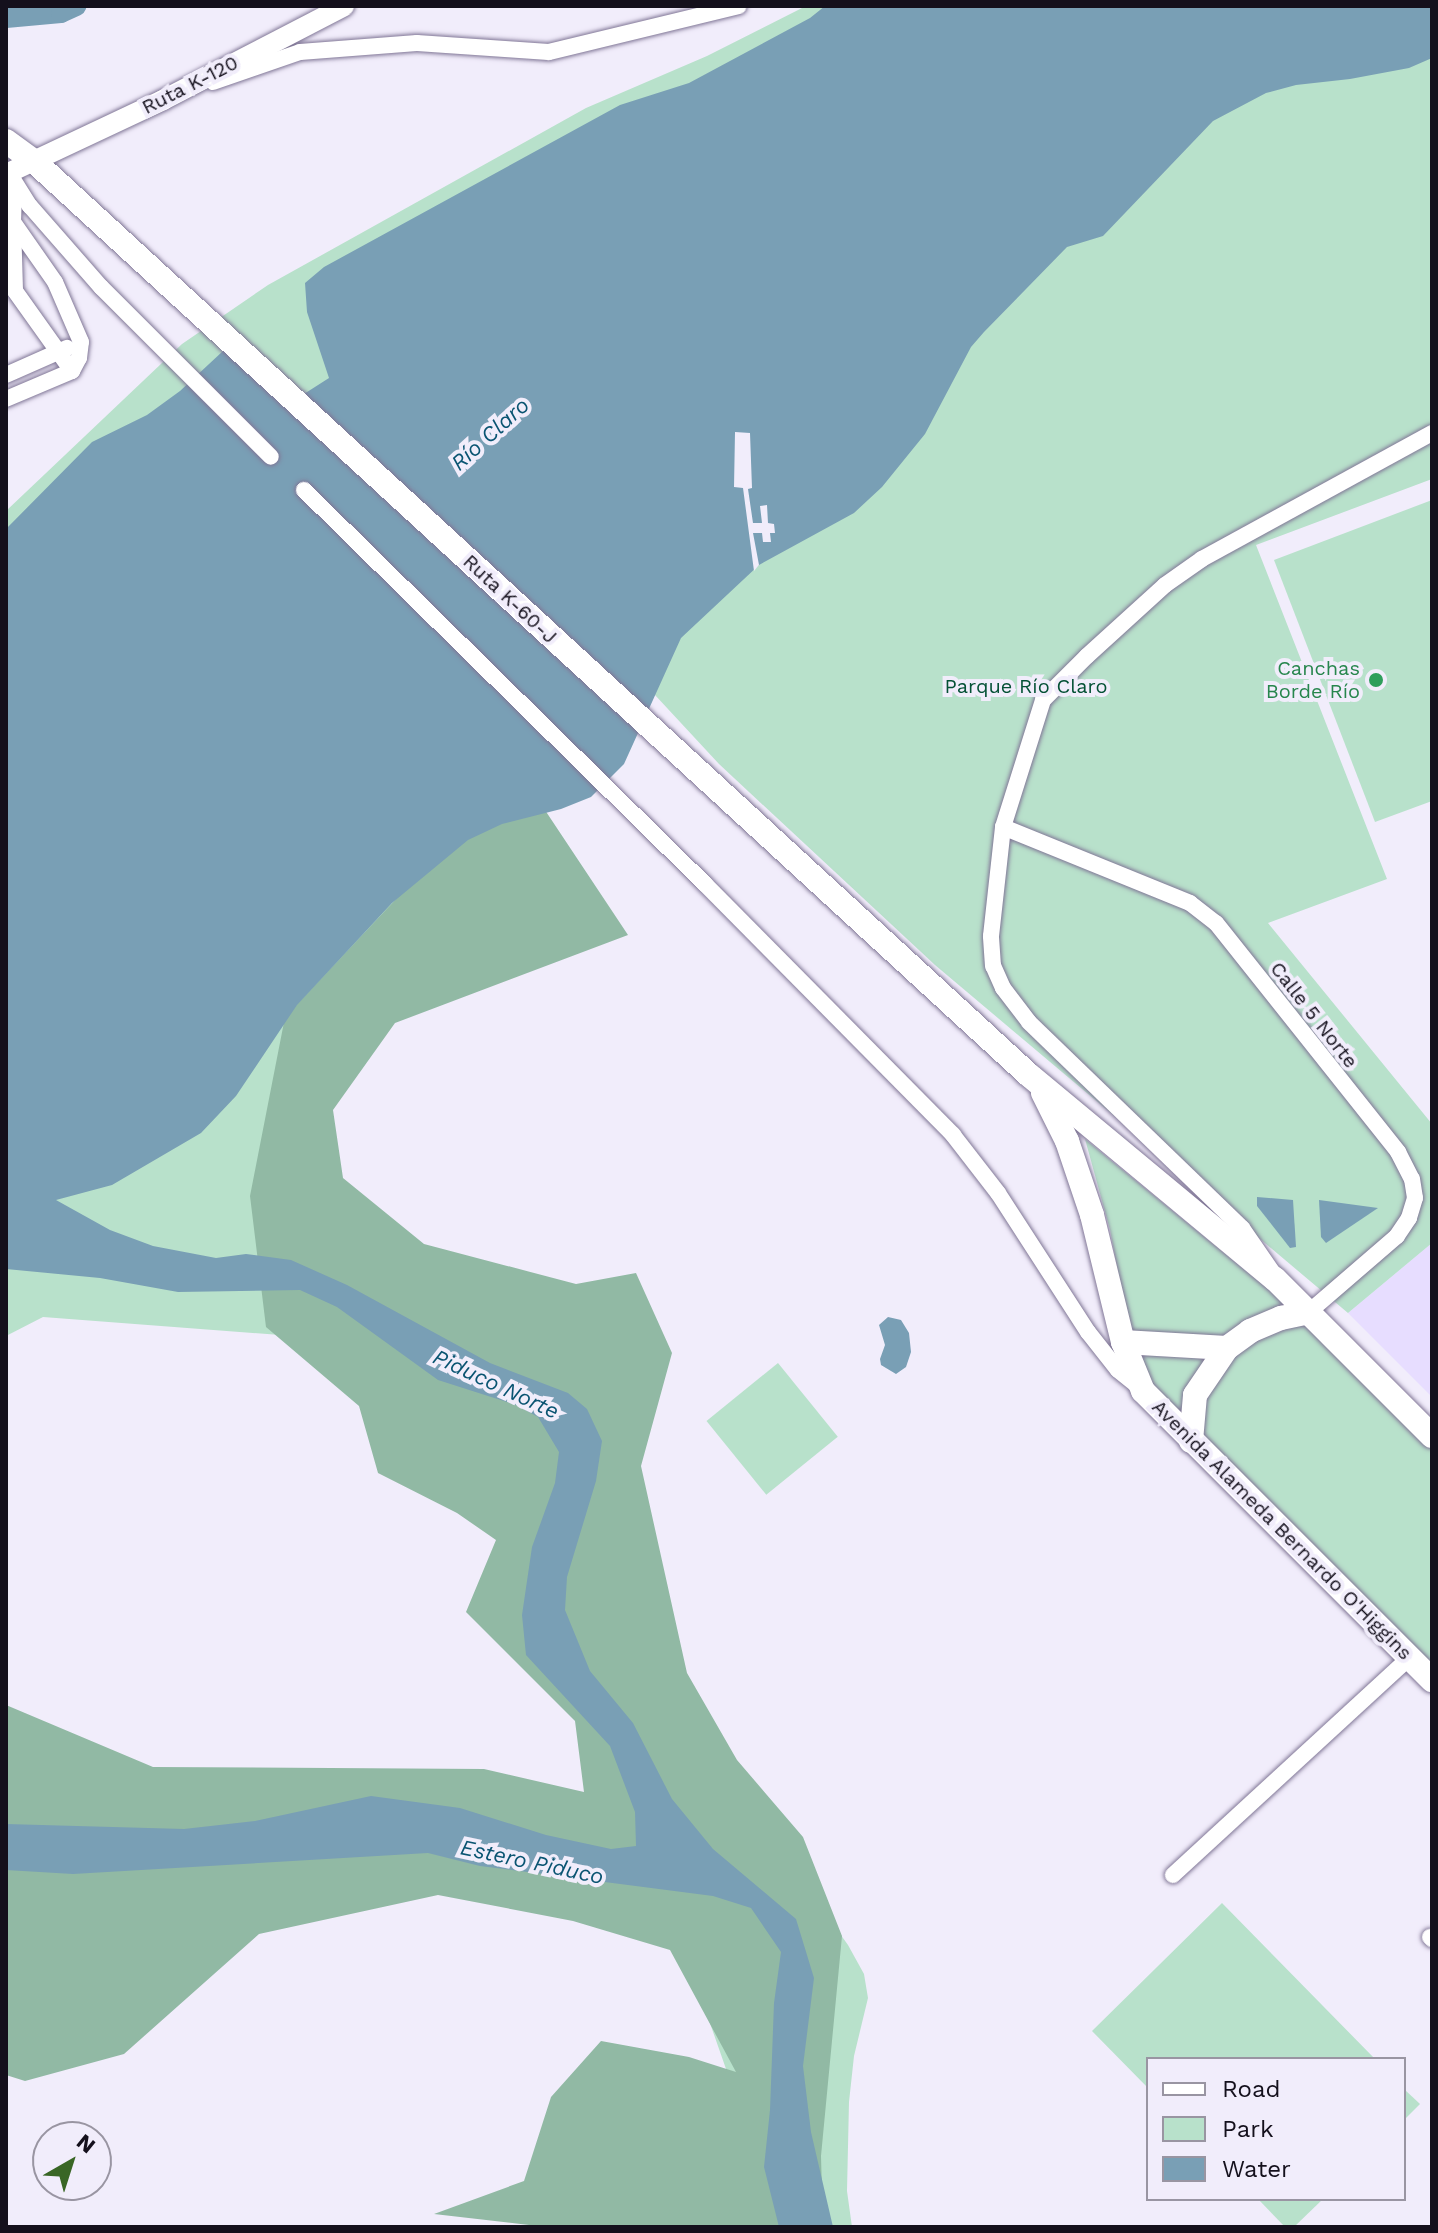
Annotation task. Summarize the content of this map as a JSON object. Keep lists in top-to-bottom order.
{
  "streets": {
    "main road": ["Ruta K-60-J", "Avenida Alameda Bernardo O'Higgins"],
    "street": ["Ruta K-120", "Calle 5 Norte"]
  },
  "crossings": [
    ["Ruta K-120", "Ruta K-60-J"],
    ["Ruta K-60-J", "Avenida Alameda Bernardo O'Higgins"]
  ],
  "water": ["Río Claro", "Piduco Norte", "Estero Piduco"],
  "parks": ["Parque Río Claro"],
  "places": ["Canchas Borde Río"],
  "legend": ["Road", "Park", "Water"],
  "north": "top right"
}
